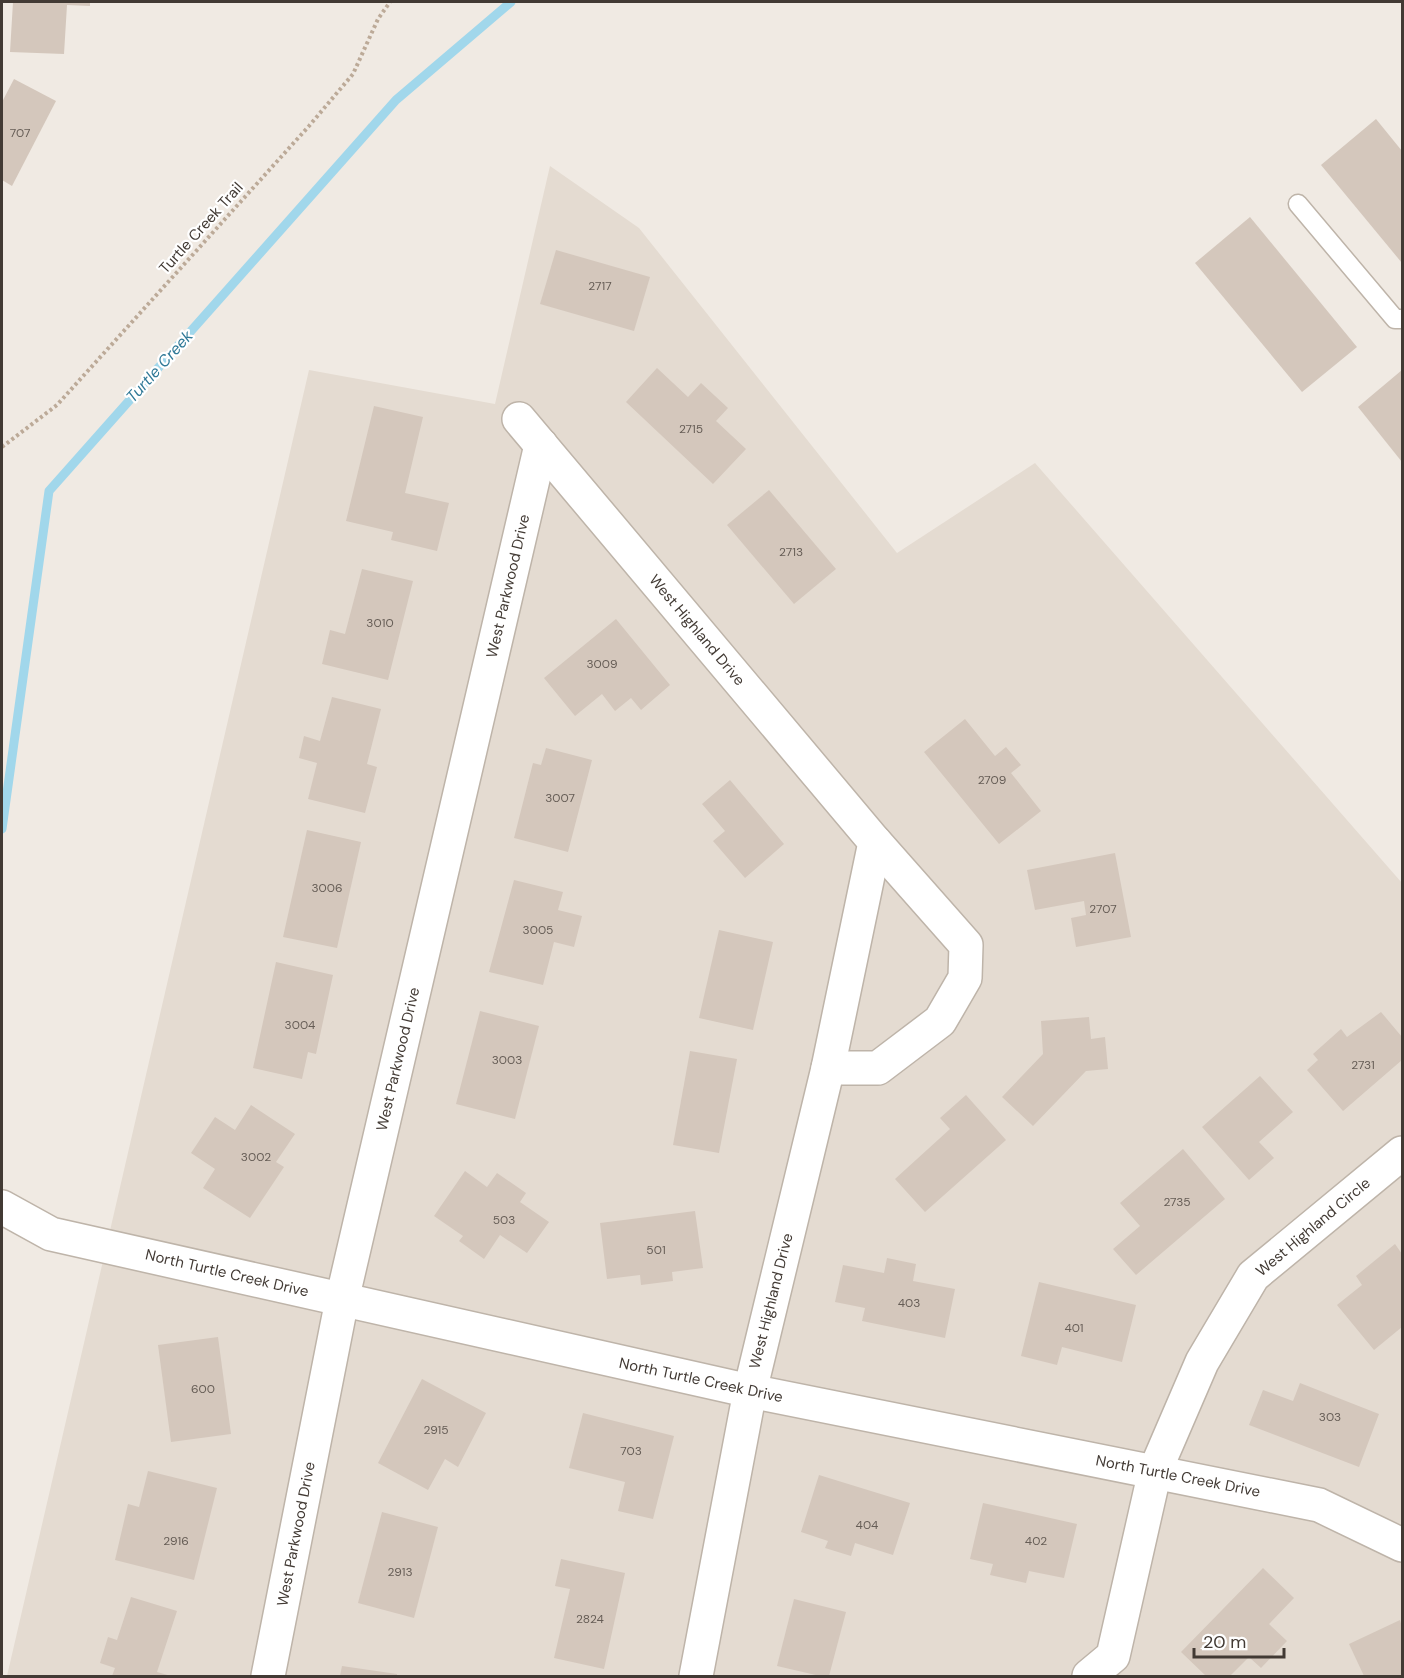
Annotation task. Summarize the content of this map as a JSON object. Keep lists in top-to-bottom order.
{
  "streets": {
    "street": [
      "West Parkwood Drive",
      "West Highland Drive",
      "West Highland Circle",
      "North Turtle Creek Drive"
    ],
    "path": ["Turtle Creek Trail"]
  },
  "crossings": [
    ["West Parkwood Drive", "West Highland Drive"],
    ["West Parkwood Drive", "North Turtle Creek Drive"],
    ["West Highland Drive", "North Turtle Creek Drive"],
    ["West Highland Circle", "North Turtle Creek Drive"]
  ],
  "water": ["Turtle Creek"],
  "house_numbers": [
    "707",
    "2717",
    "2715",
    "2713",
    "3010",
    "3009",
    "2709",
    "3007",
    "3006",
    "2707",
    "3005",
    "3004",
    "3003",
    "2731",
    "3002",
    "2735",
    "503",
    "501",
    "403",
    "401",
    "600",
    "303",
    "2915",
    "703",
    "404",
    "2916",
    "402",
    "2913",
    "2824"
  ],
  "scale_bar": "20 m"
}
